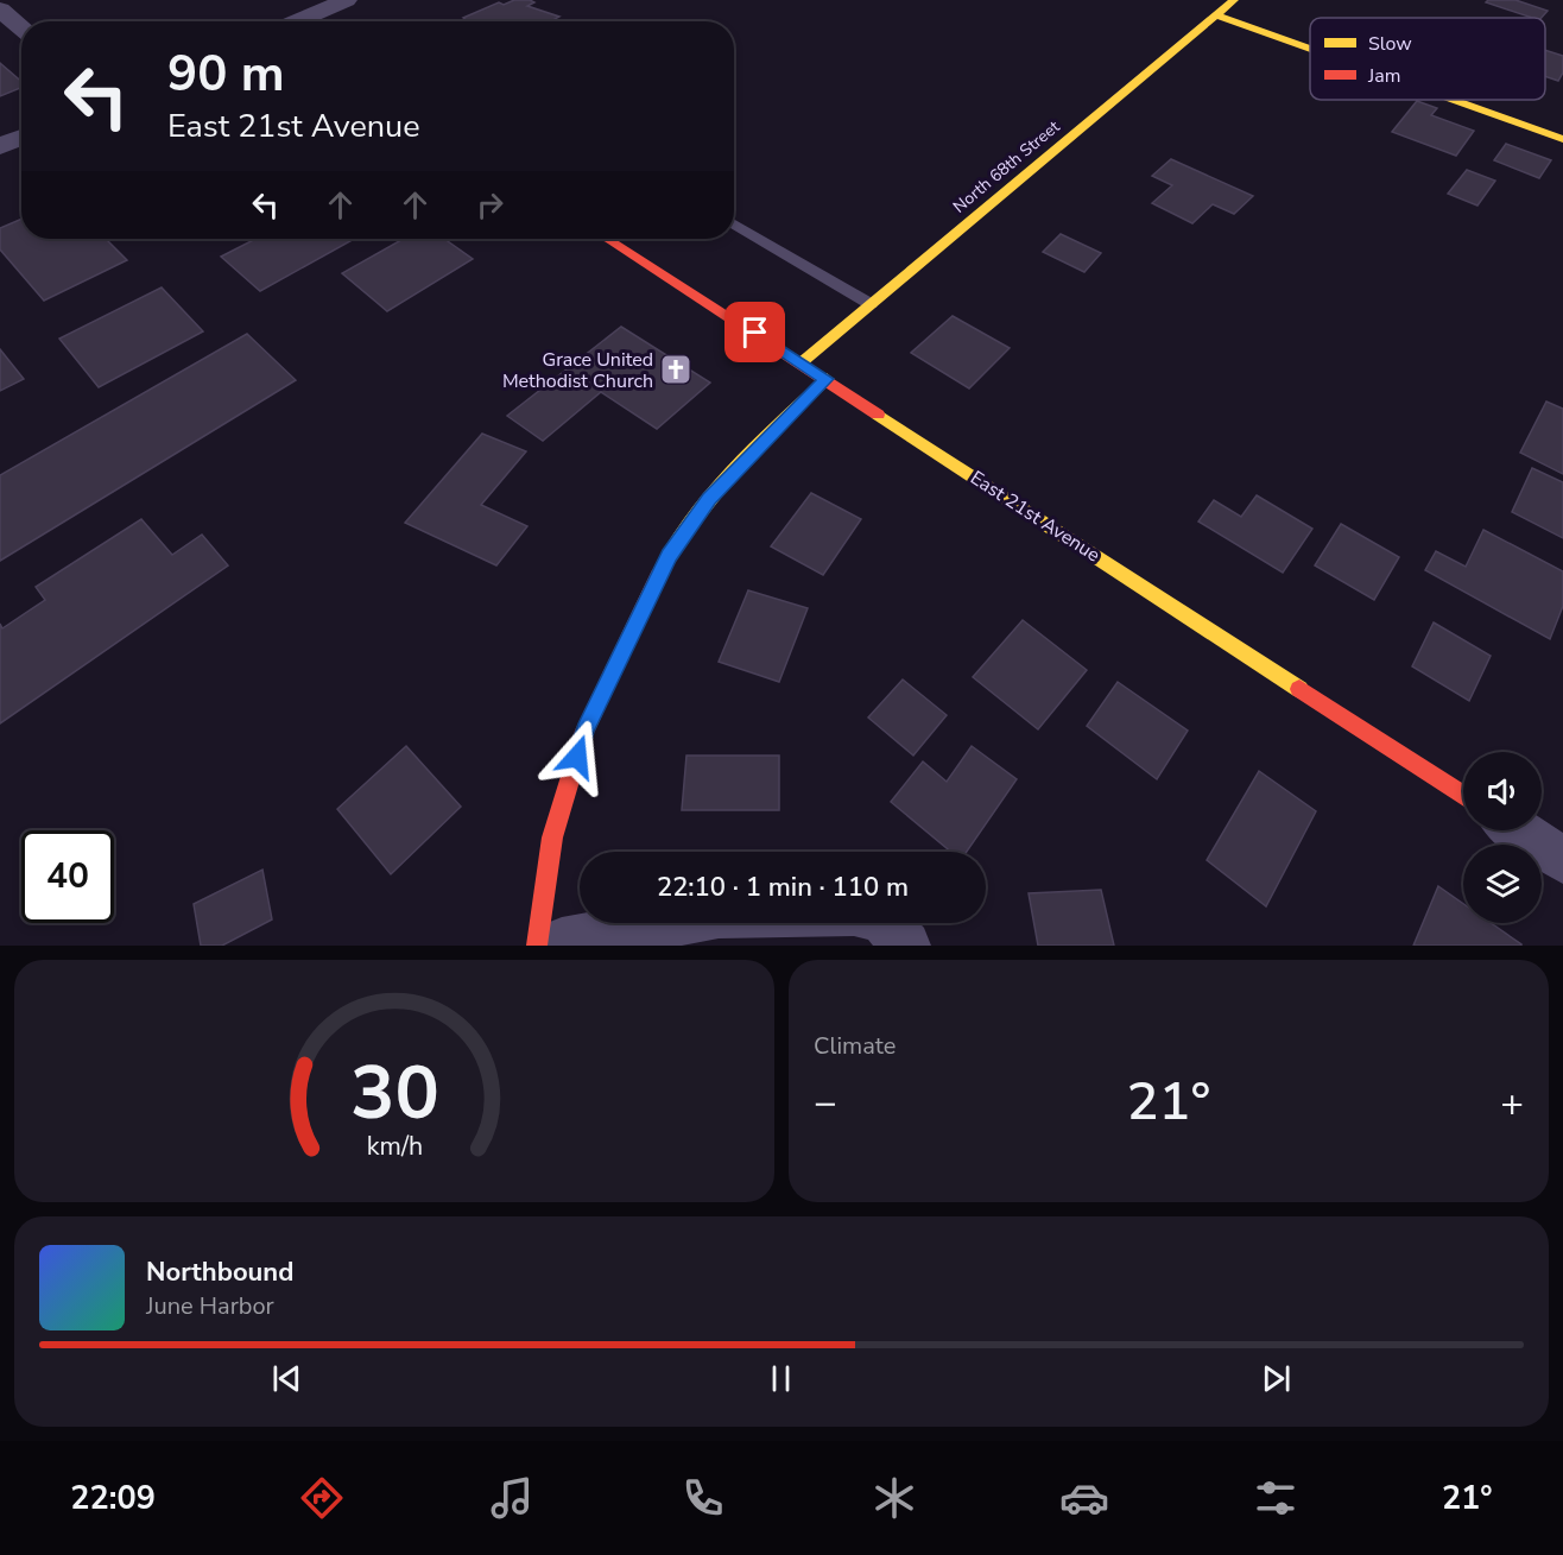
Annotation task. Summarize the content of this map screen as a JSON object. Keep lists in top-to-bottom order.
{
  "streets": {
    "street": ["North 68th Street", "East 21st Avenue"]
  },
  "crossings": [
    ["North 68th Street", "East 21st Avenue"]
  ],
  "places": {
    "church": ["Grace United Methodist Church"]
  },
  "legend": ["Slow", "Jam"],
  "page": {
    "turn": ["90 m", "East 21st Avenue"],
    "limit": "40",
    "trip": "22:10 · 1 min · 110 m",
    "tile": "Climate",
    "heat": ["−", "21°", "+"],
    "song": ["Northbound", "June Harbor"],
    "tabs": ["22:09", "21°"],
    "gauge": ["30", "km/h"]
  }
}
